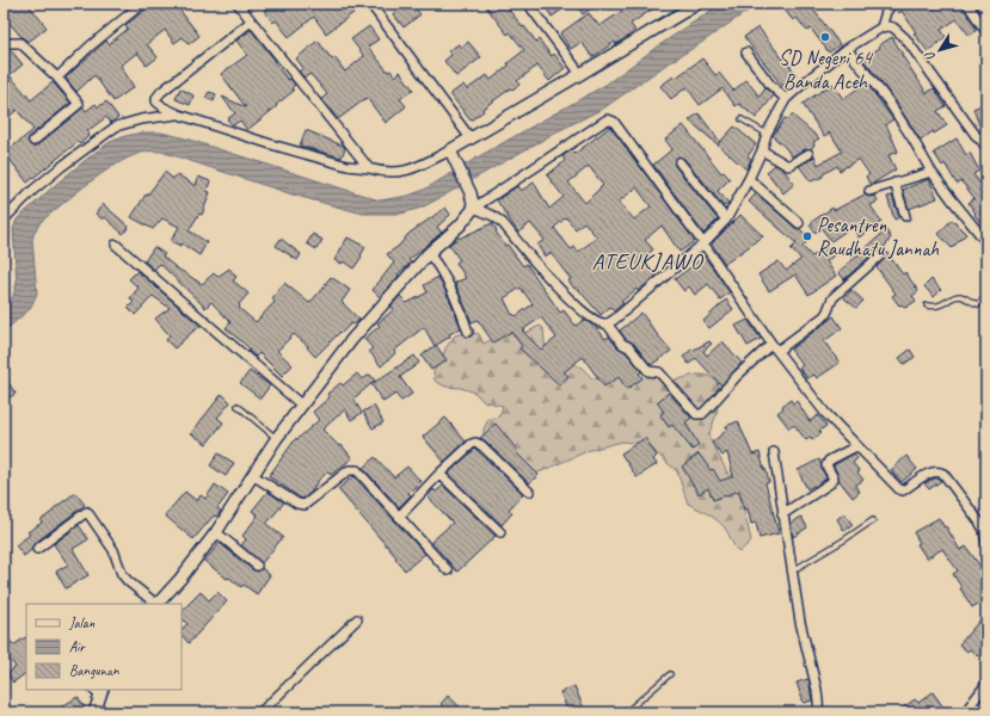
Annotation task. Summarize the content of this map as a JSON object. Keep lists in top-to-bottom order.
{
  "districts": ["ATEUKJAWO"],
  "places": ["SD Negeri 64 Banda Aceh", "Pesantren Raudhatu Jannah"],
  "legend": ["Jalan", "Air", "Bangunan"],
  "north": "bottom left"
}
